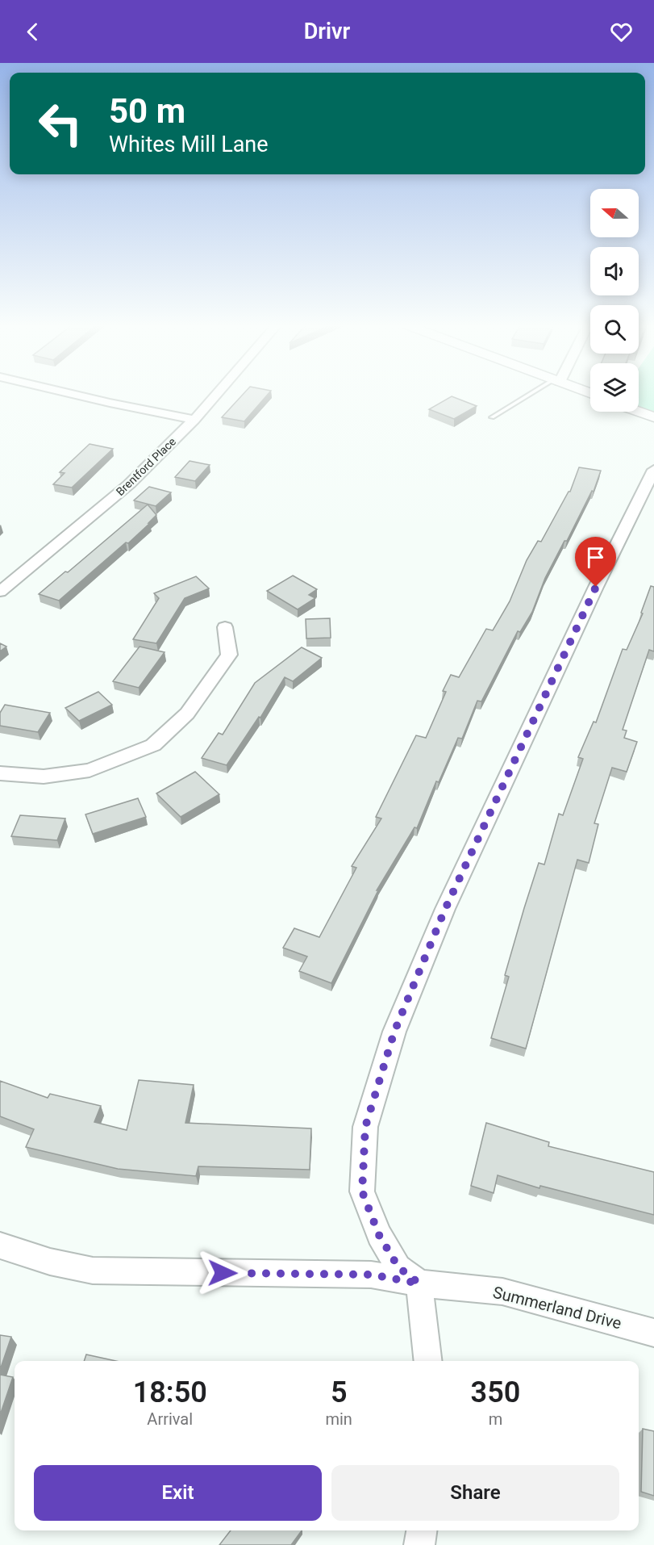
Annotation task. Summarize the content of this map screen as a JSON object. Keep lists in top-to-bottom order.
{
  "streets": {
    "street": ["Brentford Place", "Summerland Drive"]
  },
  "north": "left",
  "page": {
    "header": "Drivr",
    "turn": ["50 m", "Whites Mill Lane"],
    "eta": [
      "18:50",
      "Arrival",
      "5",
      "min",
      "350",
      "m"
    ],
    "buttons": ["Exit", "Share"]
  }
}
